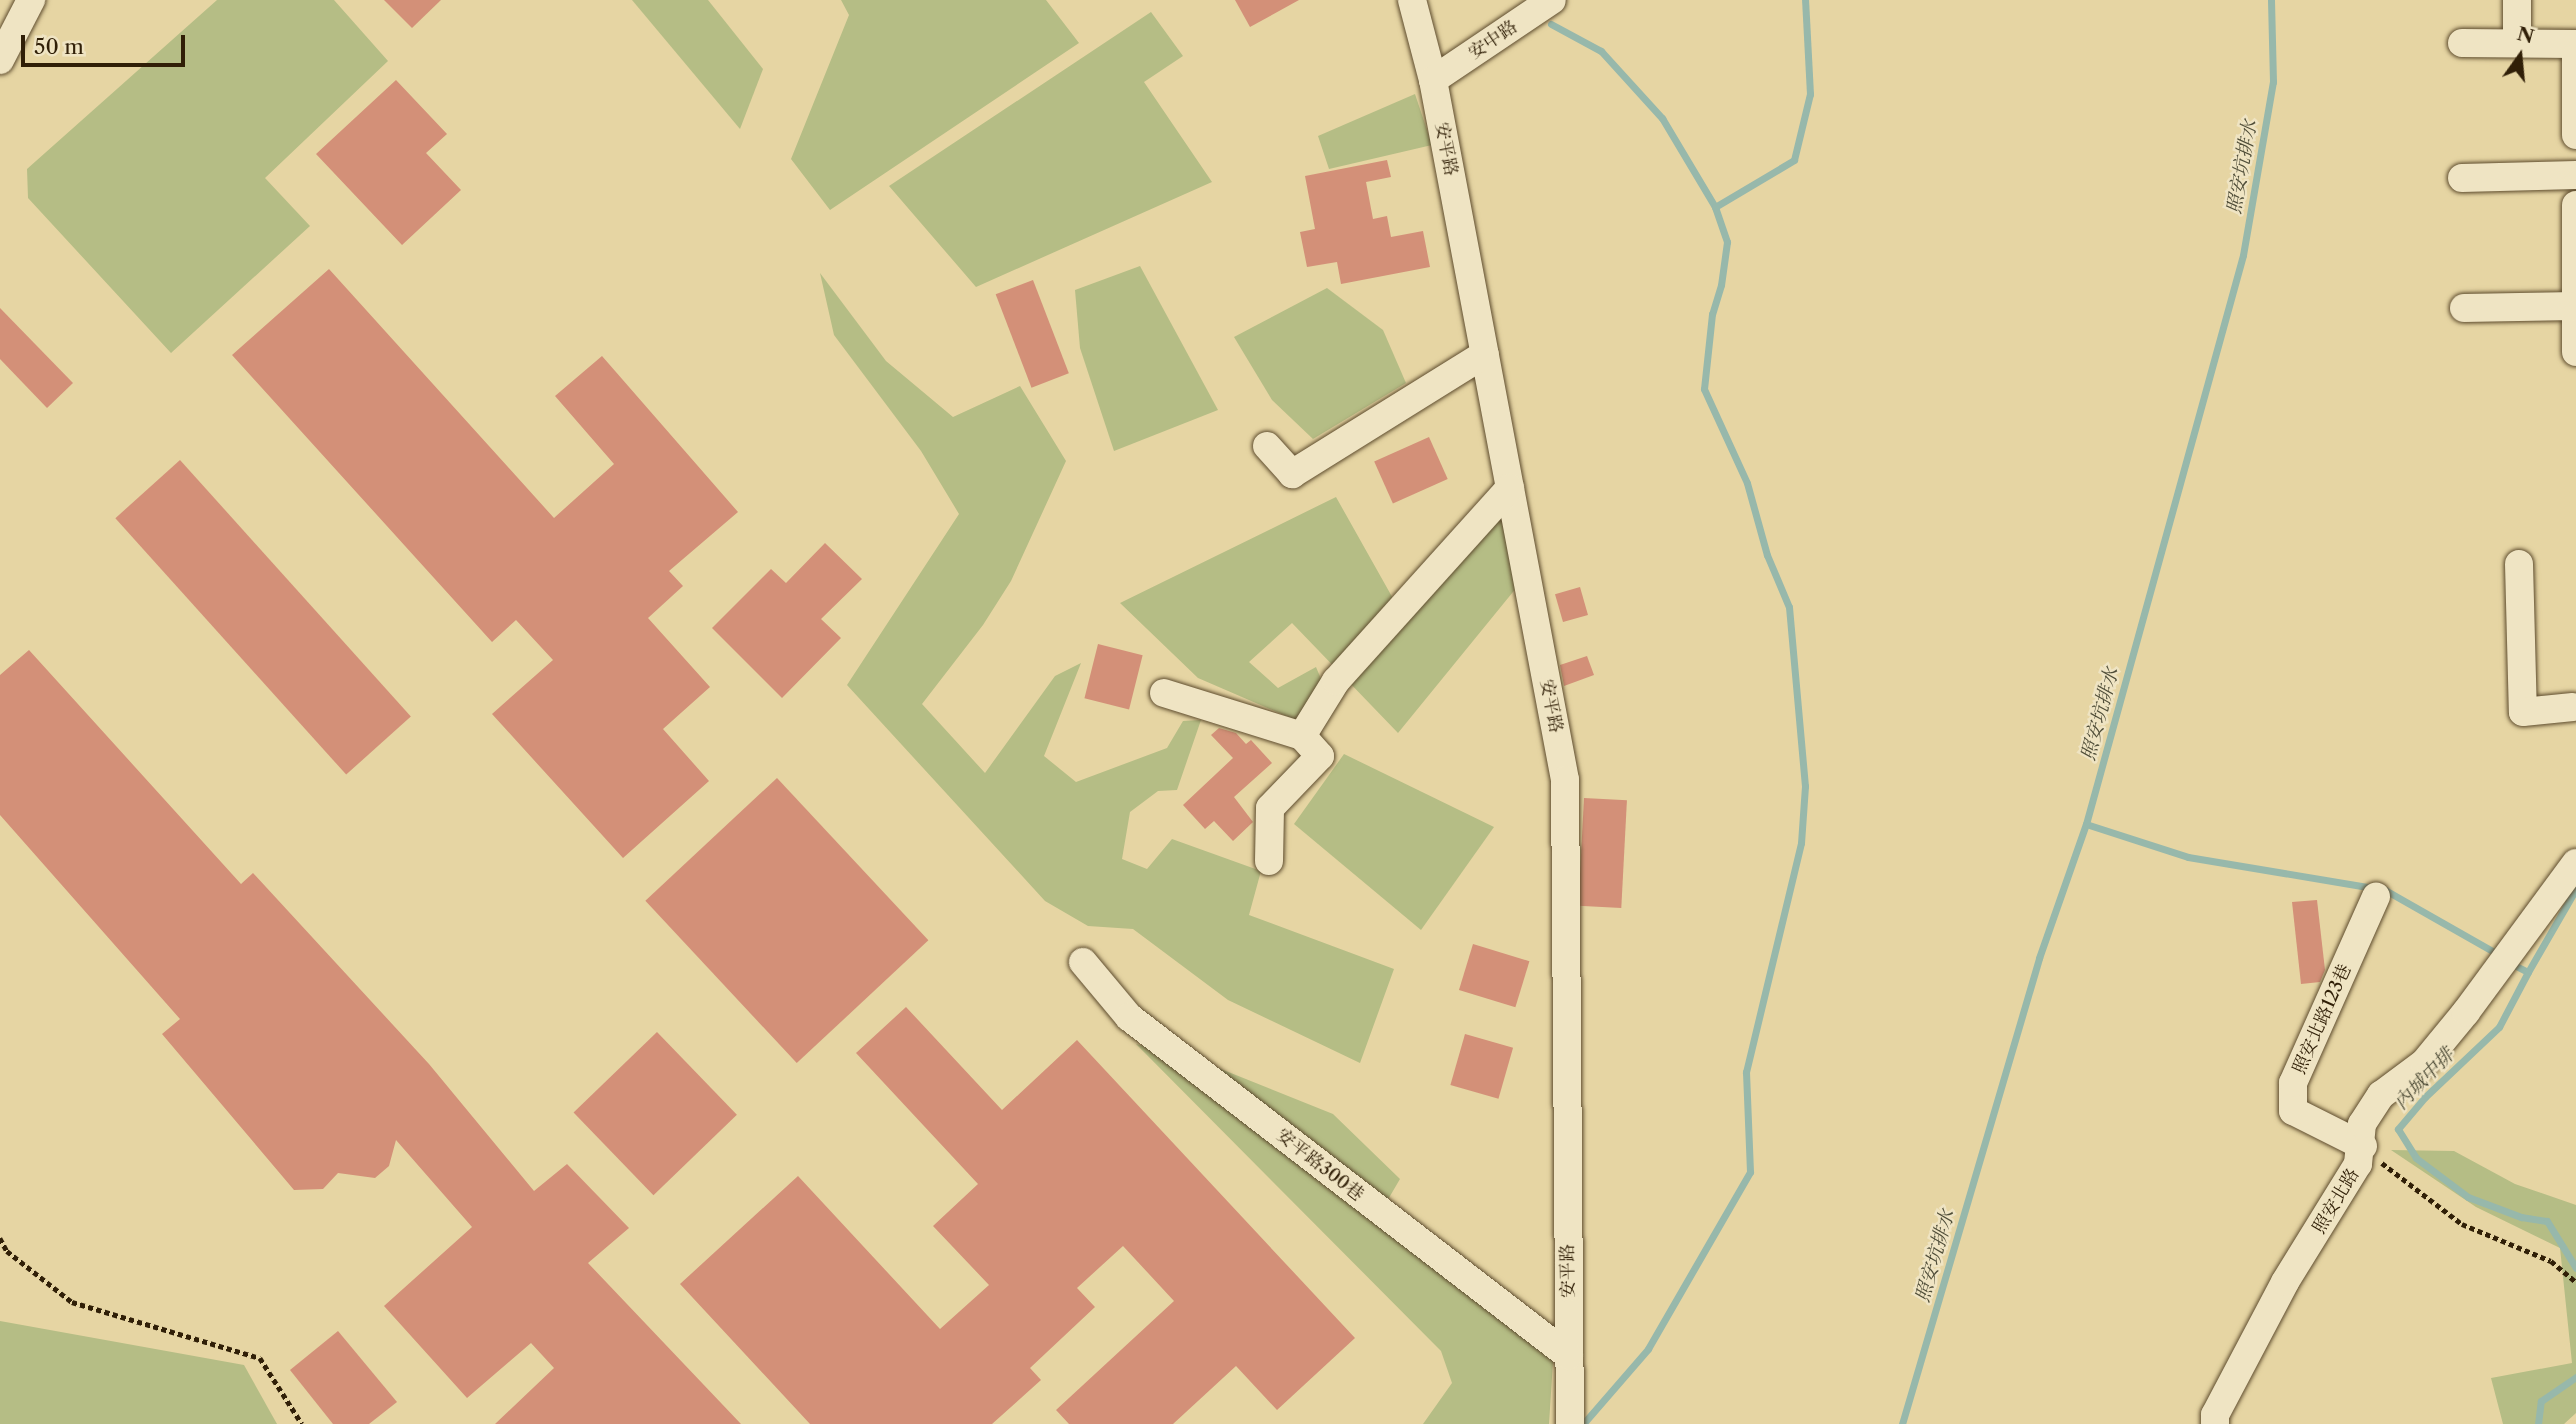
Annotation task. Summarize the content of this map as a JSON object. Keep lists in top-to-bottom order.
{
  "streets": {
    "street": [
      "安中路",
      "安平路",
      "照安北路123巷",
      "安平路300巷",
      "照安北路"
    ]
  },
  "crossings": [
    ["安中路", "安平路"],
    ["安平路", "安平路300巷"],
    ["照安北路123巷", "照安北路"]
  ],
  "water": ["照安坑排水", "內城中排"],
  "scale_bar": "50 m",
  "north": "top"
}
